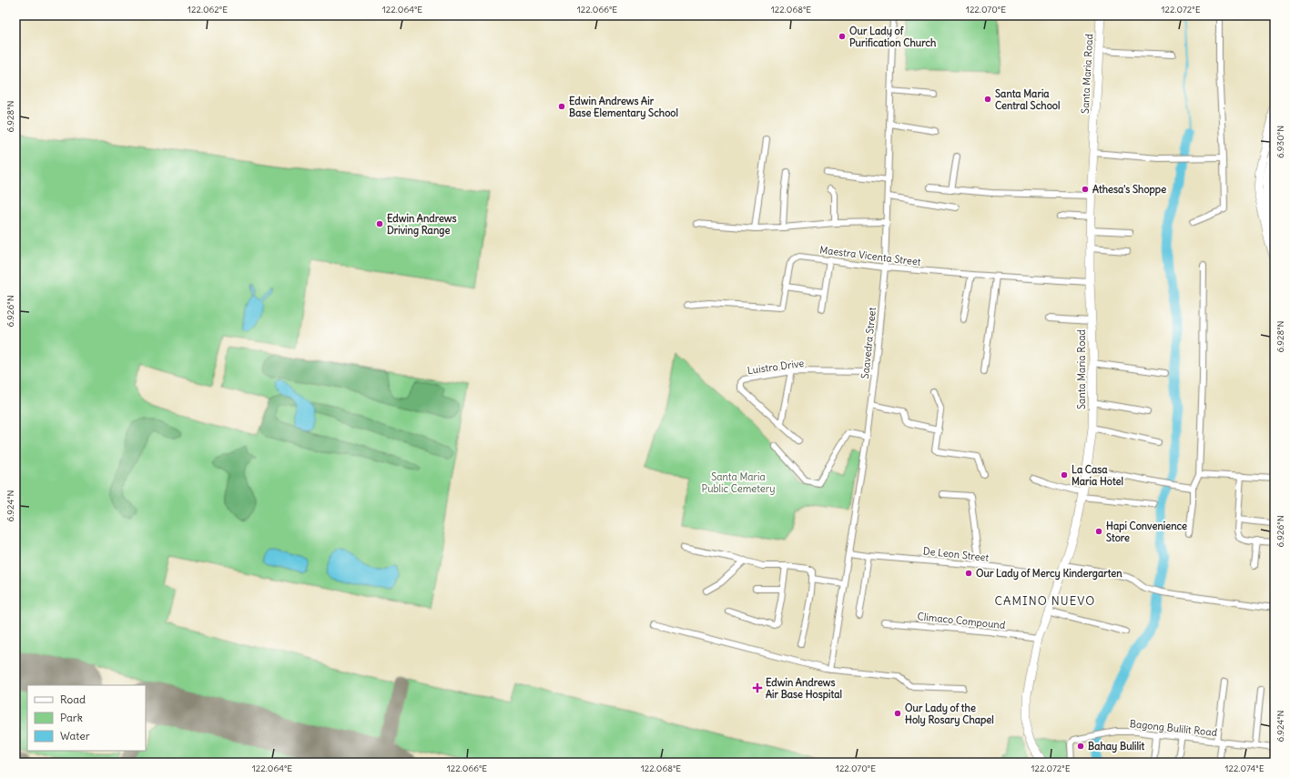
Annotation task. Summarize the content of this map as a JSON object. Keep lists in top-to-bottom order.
{
  "streets": {
    "main road": ["Santa Maria Road"],
    "street": [
      "Maestra Vicenta Street",
      "Saavedra Street",
      "Luistro Drive",
      "De Leon Street",
      "Climaco Compound",
      "Bagong Bulilit Road"
    ]
  },
  "crossings": [
    ["Santa Maria Road", "Maestra Vicenta Street"],
    ["Santa Maria Road", "De Leon Street"],
    ["Santa Maria Road", "Climaco Compound"],
    ["Maestra Vicenta Street", "Saavedra Street"],
    ["Saavedra Street", "Luistro Drive"],
    ["Saavedra Street", "De Leon Street"]
  ],
  "districts": ["CAMINO NUEVO"],
  "parks": ["Santa Maria Public Cemetery"],
  "places": {
    "other": [
      "Our Lady of Purification Church",
      "Santa Maria Central School",
      "Edwin Andrews Air Base Elementary School",
      "Athesa's Shoppe",
      "Edwin Andrews Driving Range",
      "La Casa Maria Hotel",
      "Hapi Convenience Store",
      "Our Lady of Mercy Kindergarten",
      "Our Lady of the Holy Rosary Chapel",
      "Bahay Bulilit"
    ],
    "health": ["Edwin Andrews Air Base Hospital"]
  },
  "legend": ["Road", "Park", "Water"],
  "coordinates": [
    "122.062°E",
    "122.064°E",
    "122.066°E",
    "122.068°E",
    "122.070°E",
    "122.072°E",
    "6.928°N",
    "6.930°N",
    "6.926°N",
    "6.924°N",
    "122.074°E"
  ]
}
